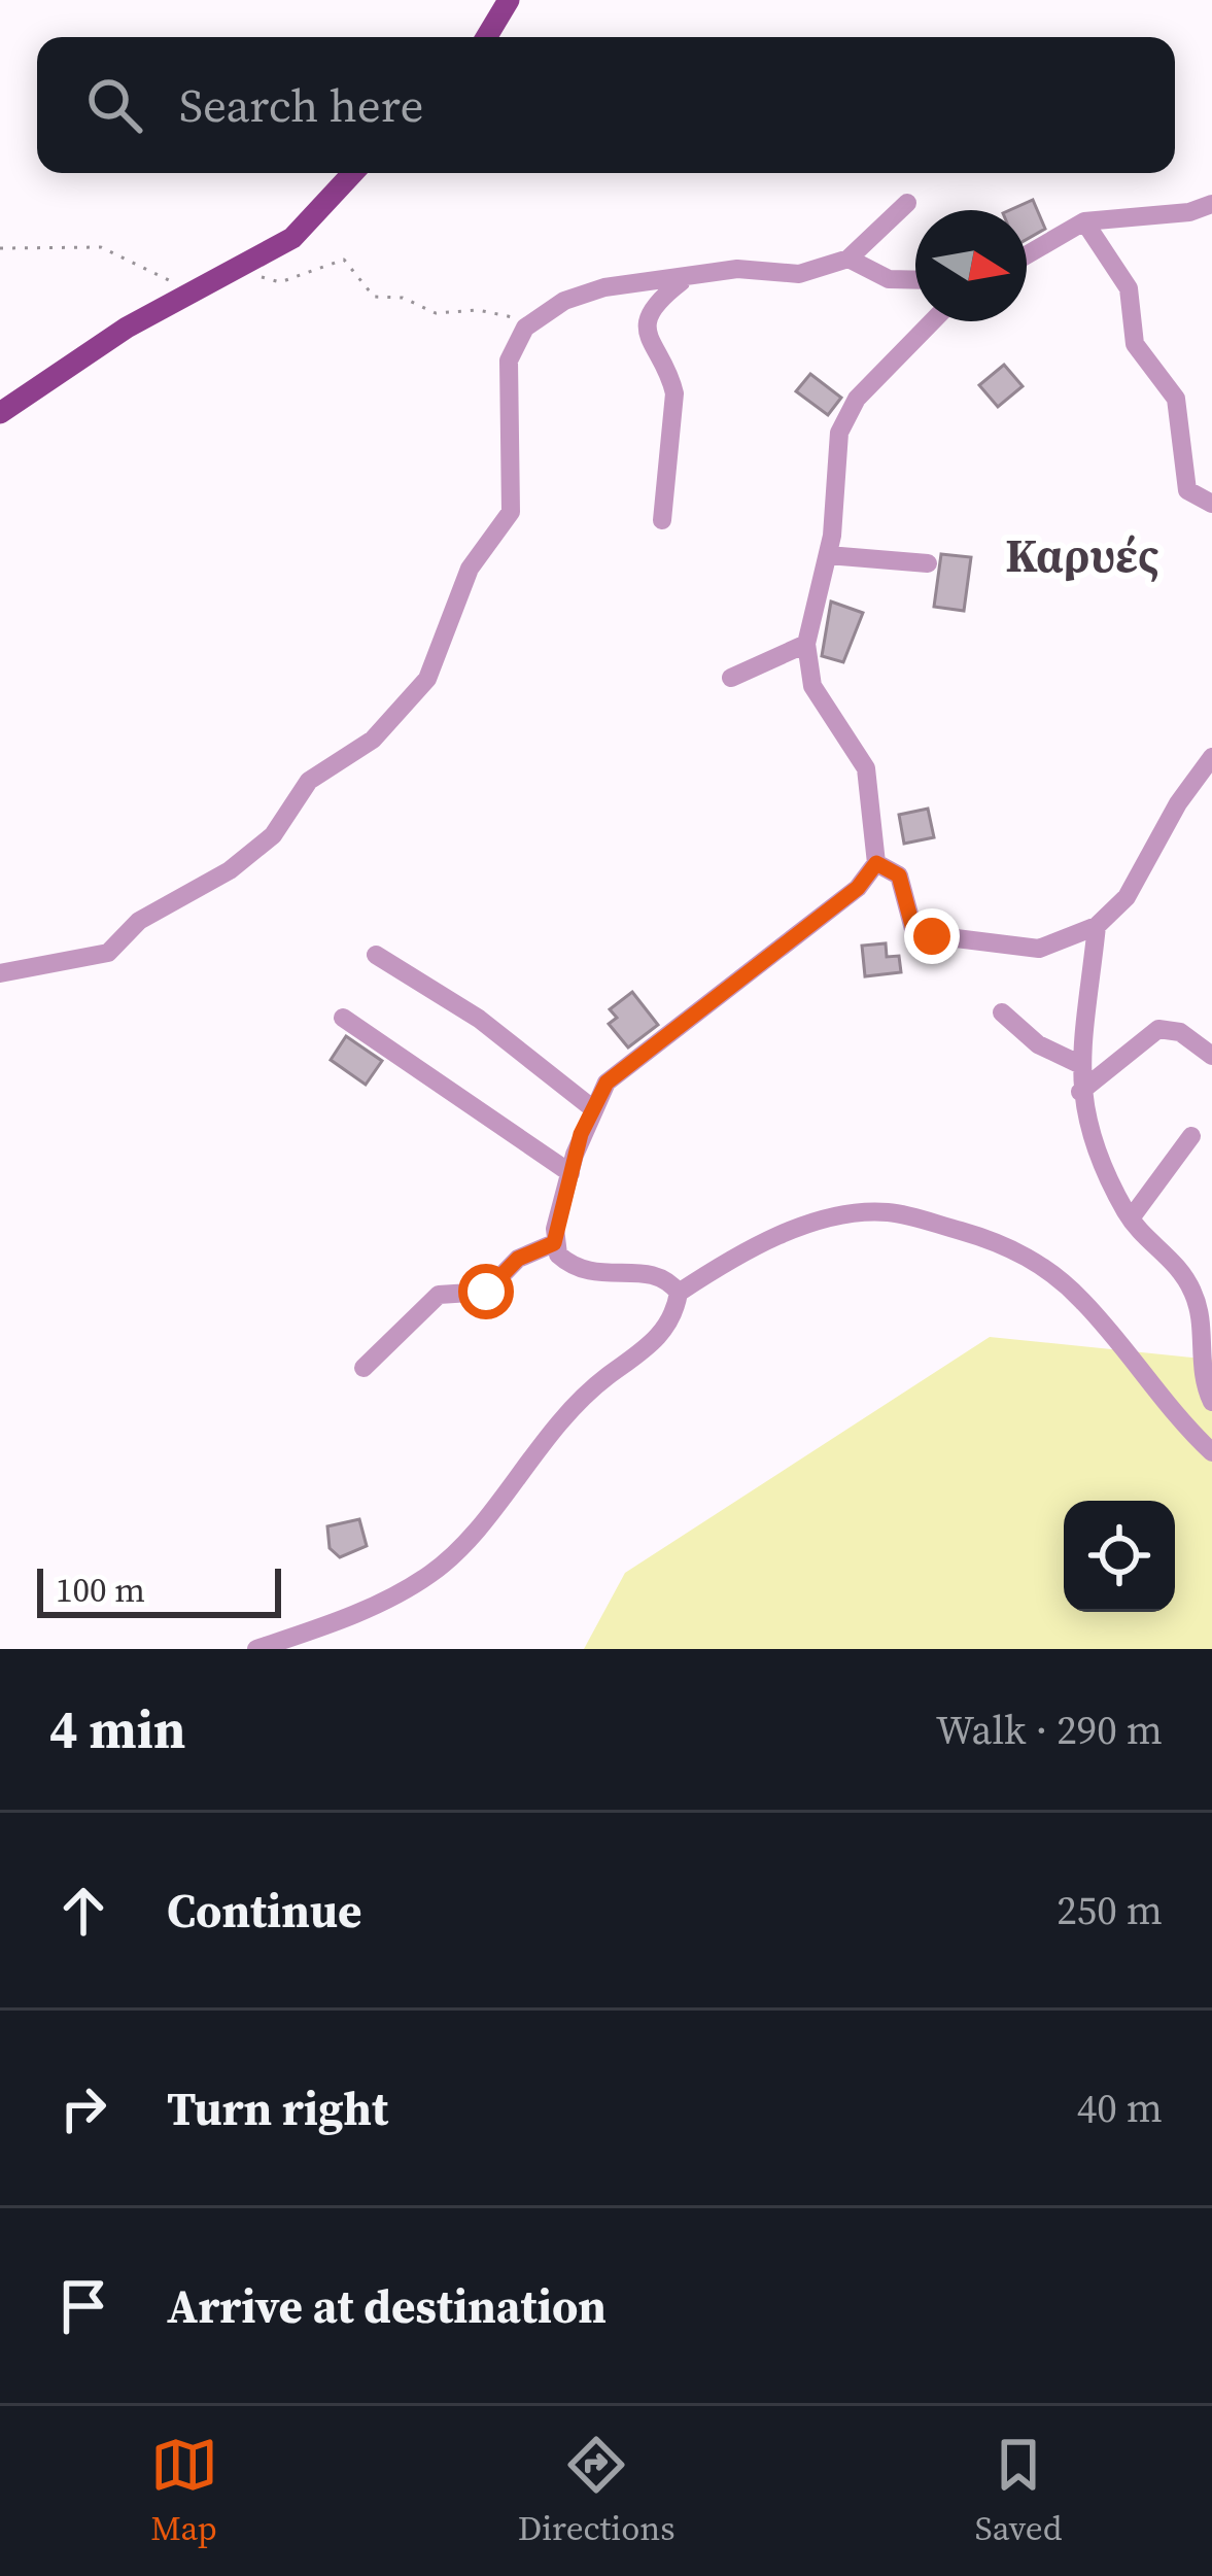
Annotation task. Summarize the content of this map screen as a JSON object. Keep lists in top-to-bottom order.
{
  "districts": ["Καρυές"],
  "scale_bar": "100 m",
  "north": "right",
  "page": {
    "search": "Search here",
    "scale": "100 m",
    "heading": ["4 min", "Walk · 290 m"],
    "list": [
      ["Continue", "250 m"],
      ["Turn right", "40 m"],
      "Arrive at destination"
    ],
    "nav": ["Map", "Directions", "Saved"]
  }
}
